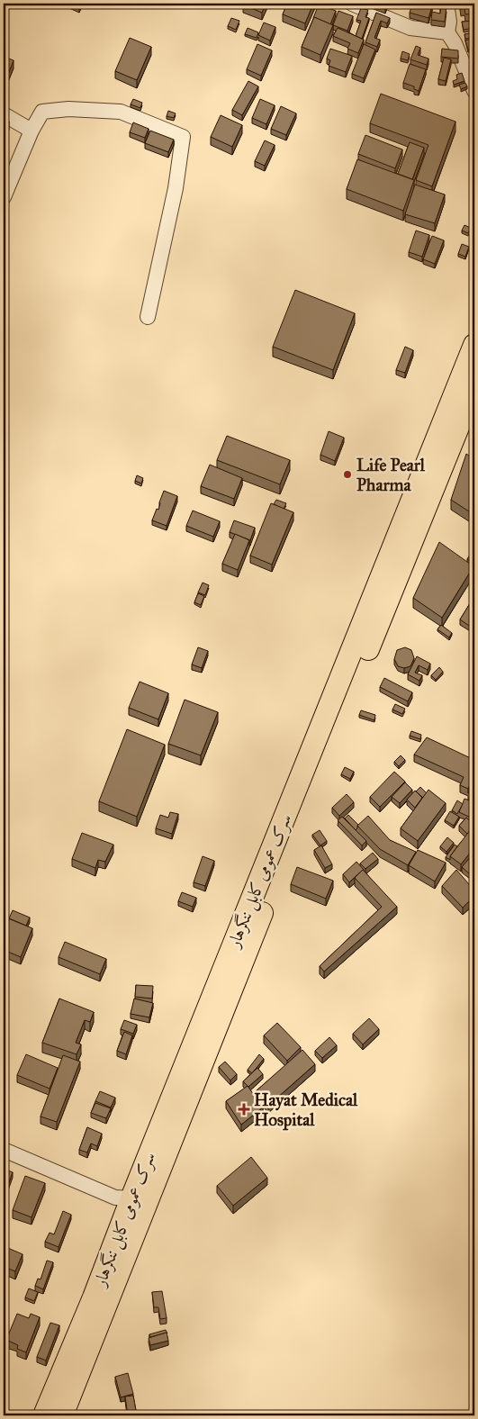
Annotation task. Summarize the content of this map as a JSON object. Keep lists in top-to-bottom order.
{
  "streets": {
    "highway": ["سرک عمومی کابل ننگرهار"]
  },
  "places": {
    "other": ["Life Pearl Pharma"],
    "health": ["Hayat Medical Hospital"]
  }
}
